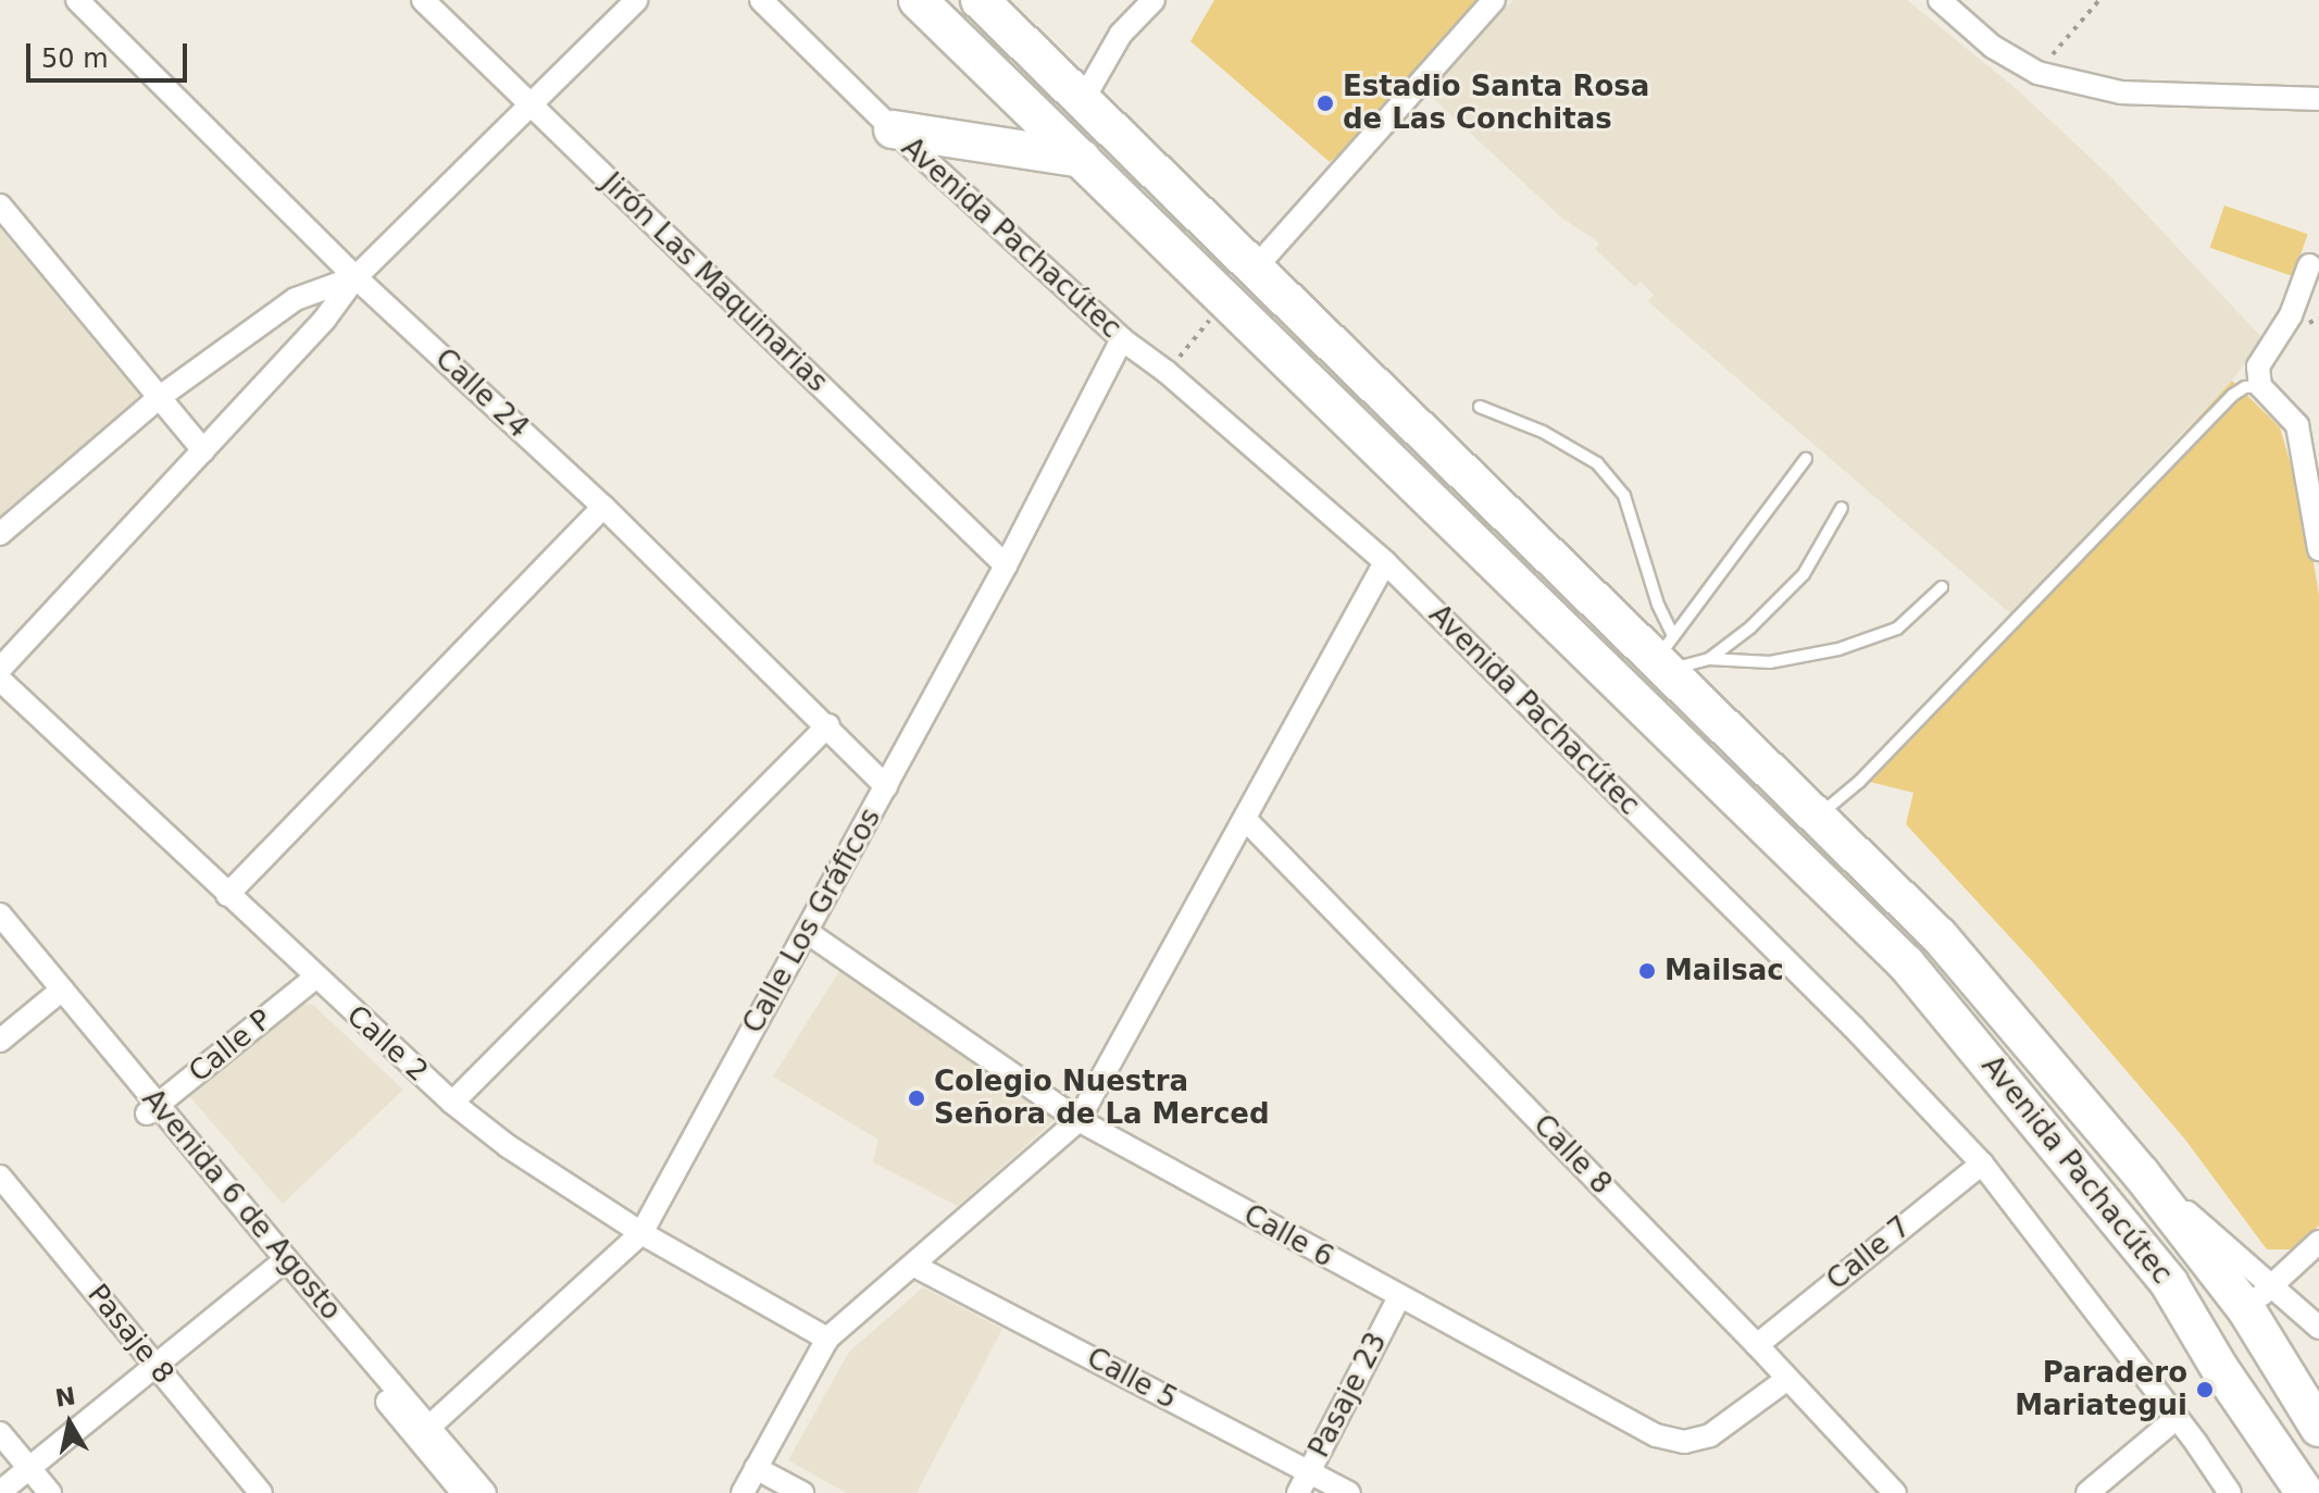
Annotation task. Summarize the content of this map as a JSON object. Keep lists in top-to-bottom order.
{
  "streets": {
    "main road": ["Avenida Pachacútec"],
    "street": [
      "Jirón Las Maquinarias",
      "Calle 24",
      "Calle Los Gráficos",
      "Calle 2",
      "Calle P",
      "Calle 8",
      "Avenida 6 de Agosto",
      "Calle 6",
      "Calle 7",
      "Pasaje 8",
      "Calle 5",
      "Pasaje 23"
    ]
  },
  "crossings": [
    ["Avenida Pachacútec", "Calle Los Gráficos"],
    ["Avenida Pachacútec", "Calle 7"],
    ["Jirón Las Maquinarias", "Calle Los Gráficos"],
    ["Calle 24", "Calle Los Gráficos"],
    ["Calle Los Gráficos", "Calle 2"],
    ["Calle Los Gráficos", "Avenida 6 de Agosto"],
    ["Calle Los Gráficos", "Calle 6"],
    ["Calle 2", "Calle P"],
    ["Calle P", "Avenida 6 de Agosto"],
    ["Calle 8", "Calle 6"],
    ["Calle 8", "Calle 7"],
    ["Calle 6", "Pasaje 23"],
    ["Calle 5", "Pasaje 23"]
  ],
  "places": [
    "Estadio Santa Rosa de Las Conchitas",
    "Mailsac",
    "Colegio Nuestra Señora de La Merced",
    "Paradero Mariategui"
  ],
  "scale_bar": "50 m",
  "north": "top"
}
